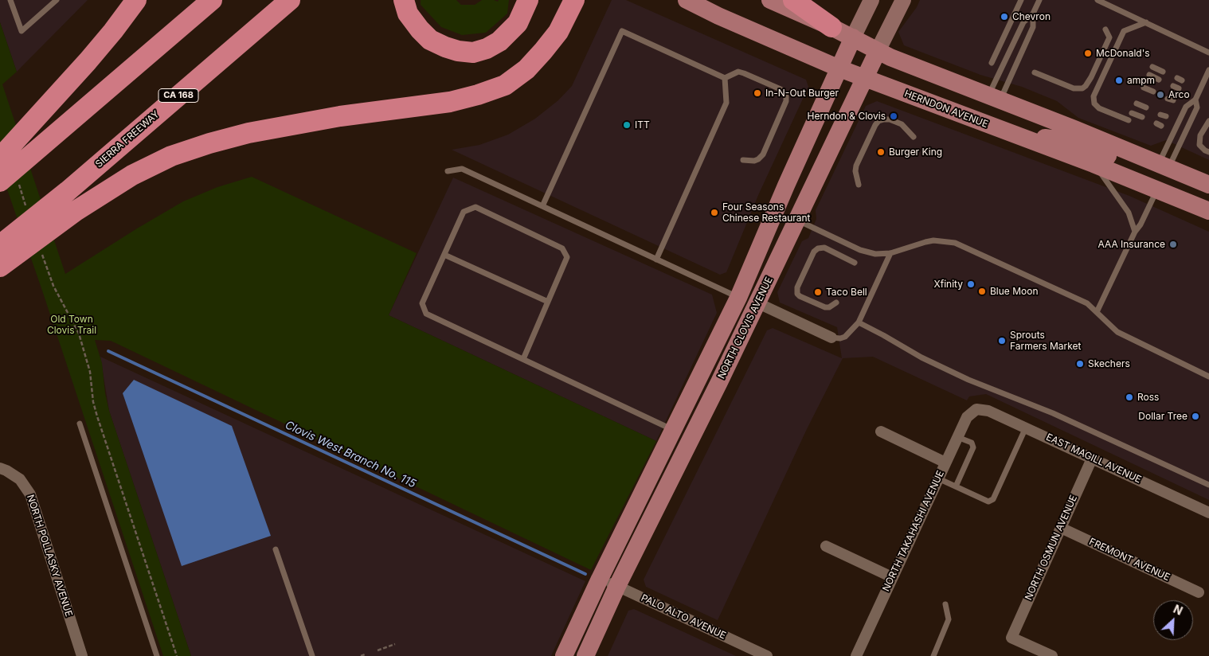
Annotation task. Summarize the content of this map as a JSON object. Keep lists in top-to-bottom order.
{
  "streets": {
    "highway": ["CA 168", "SIERRA FREEWAY"],
    "main road": ["HERNDON AVENUE", "NORTH CLOVIS AVENUE"],
    "street": [
      "EAST MAGILL AVENUE",
      "NORTH TAKAHASHI AVENUE",
      "NORTH OSMUN AVENUE",
      "NORTH POLLASKY AVENUE",
      "FREMONT AVENUE",
      "PALO ALTO AVENUE"
    ]
  },
  "crossings": [
    ["HERNDON AVENUE", "NORTH CLOVIS AVENUE"],
    ["NORTH CLOVIS AVENUE", "PALO ALTO AVENUE"],
    ["EAST MAGILL AVENUE", "NORTH TAKAHASHI AVENUE"],
    ["EAST MAGILL AVENUE", "NORTH OSMUN AVENUE"],
    ["NORTH OSMUN AVENUE", "FREMONT AVENUE"]
  ],
  "water": ["Clovis West Branch No. 115"],
  "parks": ["Old Town Clovis Trail"],
  "places": [
    "Chevron",
    "McDonald's",
    "ampm",
    "In-N-Out Burger",
    "Arco",
    "Herndon & Clovis",
    "ITT",
    "Burger King",
    "Four Seasons Chinese Restaurant",
    "AAA Insurance",
    "Xfinity",
    "Blue Moon",
    "Taco Bell",
    "Sprouts Farmers Market",
    "Skechers",
    "Ross",
    "Dollar Tree"
  ],
  "north": "top right"
}
